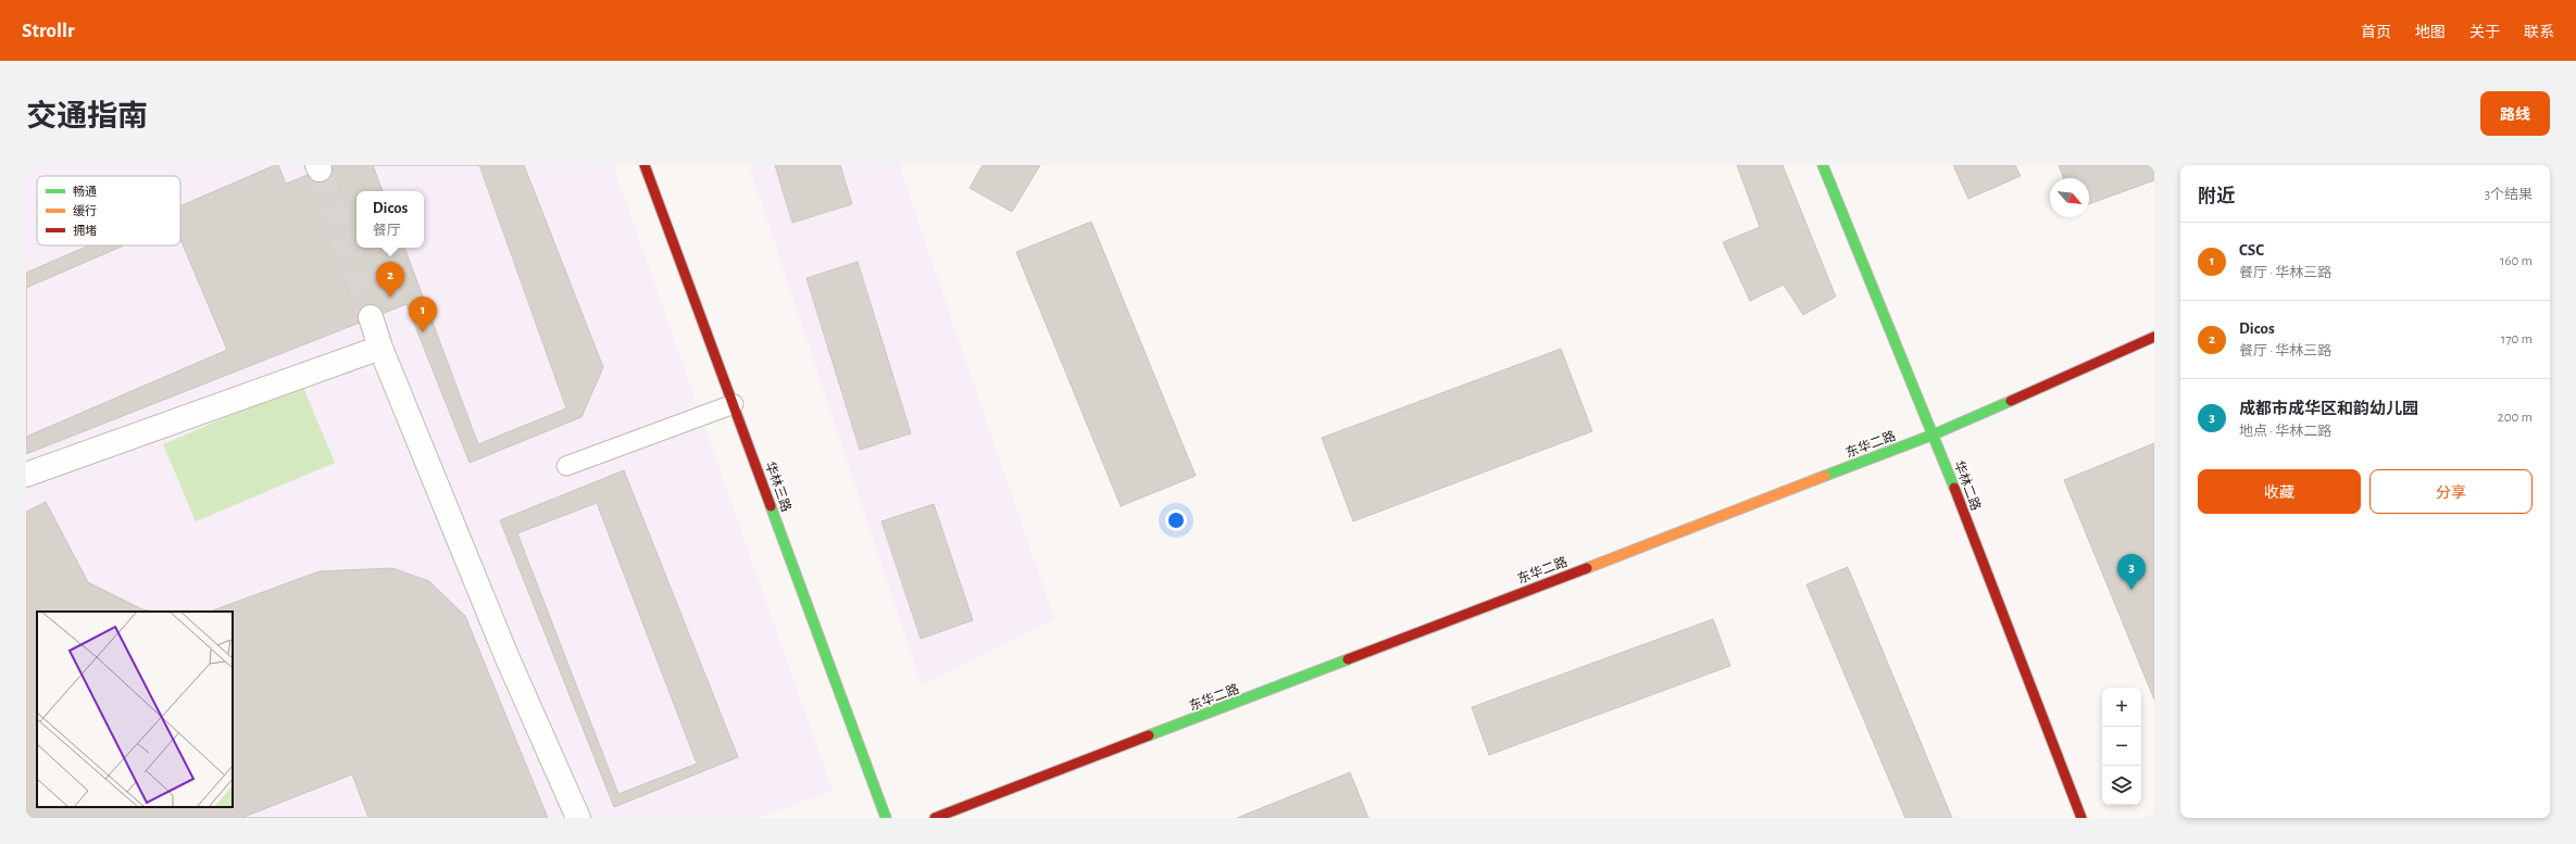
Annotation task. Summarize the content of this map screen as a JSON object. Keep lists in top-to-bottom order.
{
  "streets": {
    "street": ["东华二路", "华林二路", "华林三路"]
  },
  "crossings": [
    ["东华二路", "华林二路"]
  ],
  "legend": ["畅通", "缓行", "拥堵"],
  "north": "bottom right",
  "page": {
    "header": "Strollr",
    "nav": [
      "首页",
      "地图",
      "关于",
      "联系"
    ],
    "title": "交通指南",
    "buttons": [
      "路线",
      ["收藏", "分享"]
    ],
    "heading": ["附近", "3个结果"],
    "popup": ["Dicos", "餐厅"],
    "list": [
      {
        "mark": "1",
        "name": "CSC",
        "note": "餐厅 · 华林三路",
        "value": "160 m"
      },
      {
        "mark": "2",
        "name": "Dicos",
        "note": "餐厅 · 华林三路",
        "value": "170 m"
      },
      {
        "mark": "3",
        "name": "成都市成华区和韵幼儿园",
        "note": "地点 · 华林二路",
        "value": "200 m"
      }
    ],
    "pins": ["2", "1", "3"],
    "map_buttons": ["+", "−"]
  }
}
